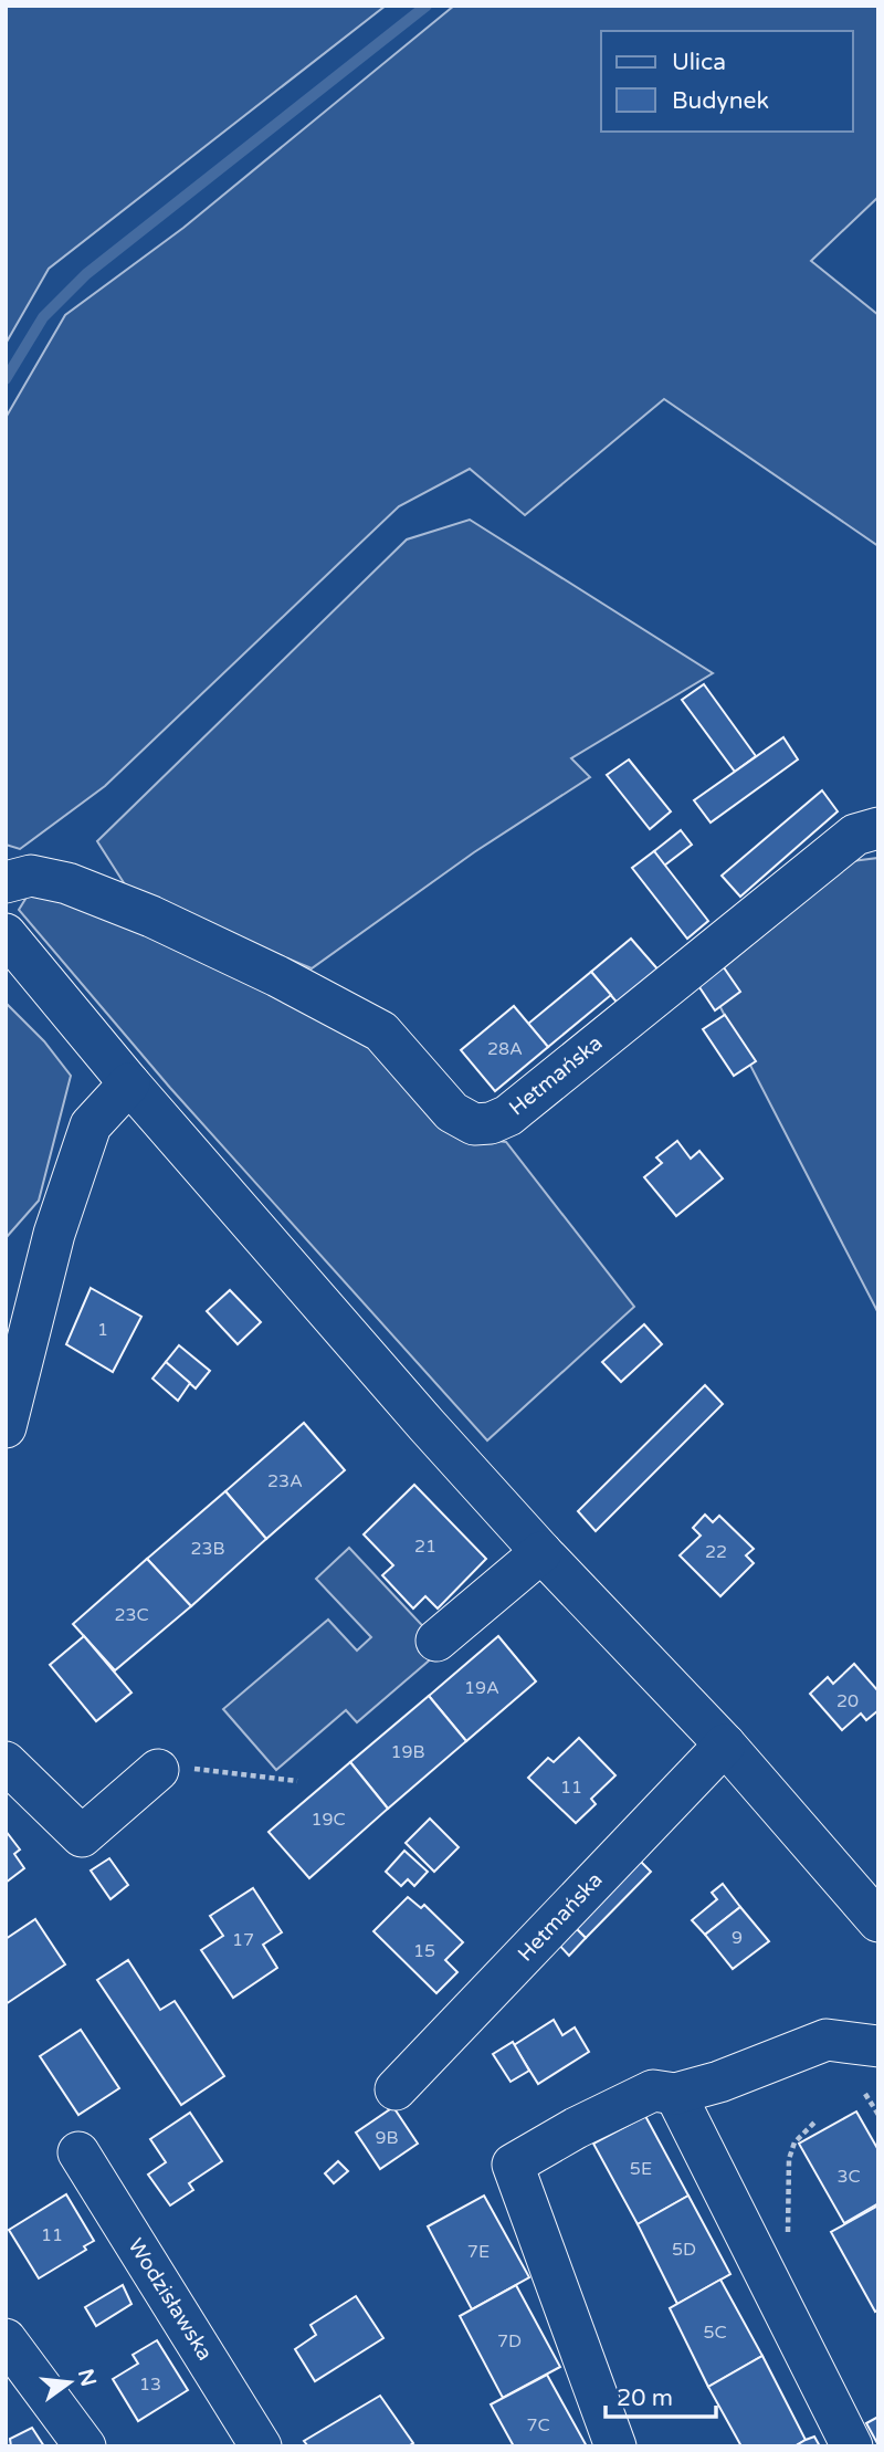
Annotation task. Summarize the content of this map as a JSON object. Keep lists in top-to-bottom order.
{
  "streets": {
    "street": ["Hetmańska", "Wodzisławska"]
  },
  "house_numbers": [
    "28A",
    "1",
    "23A",
    "21",
    "23B",
    "22",
    "23C",
    "19A",
    "20",
    "19B",
    "11",
    "19C",
    "9",
    "17",
    "15",
    "9B",
    "5E",
    "3C",
    "11",
    "5D",
    "7E",
    "5C",
    "7D",
    "13",
    "7C"
  ],
  "legend": ["Ulica", "Budynek"],
  "scale_bar": "20 m",
  "north": "right"
}
